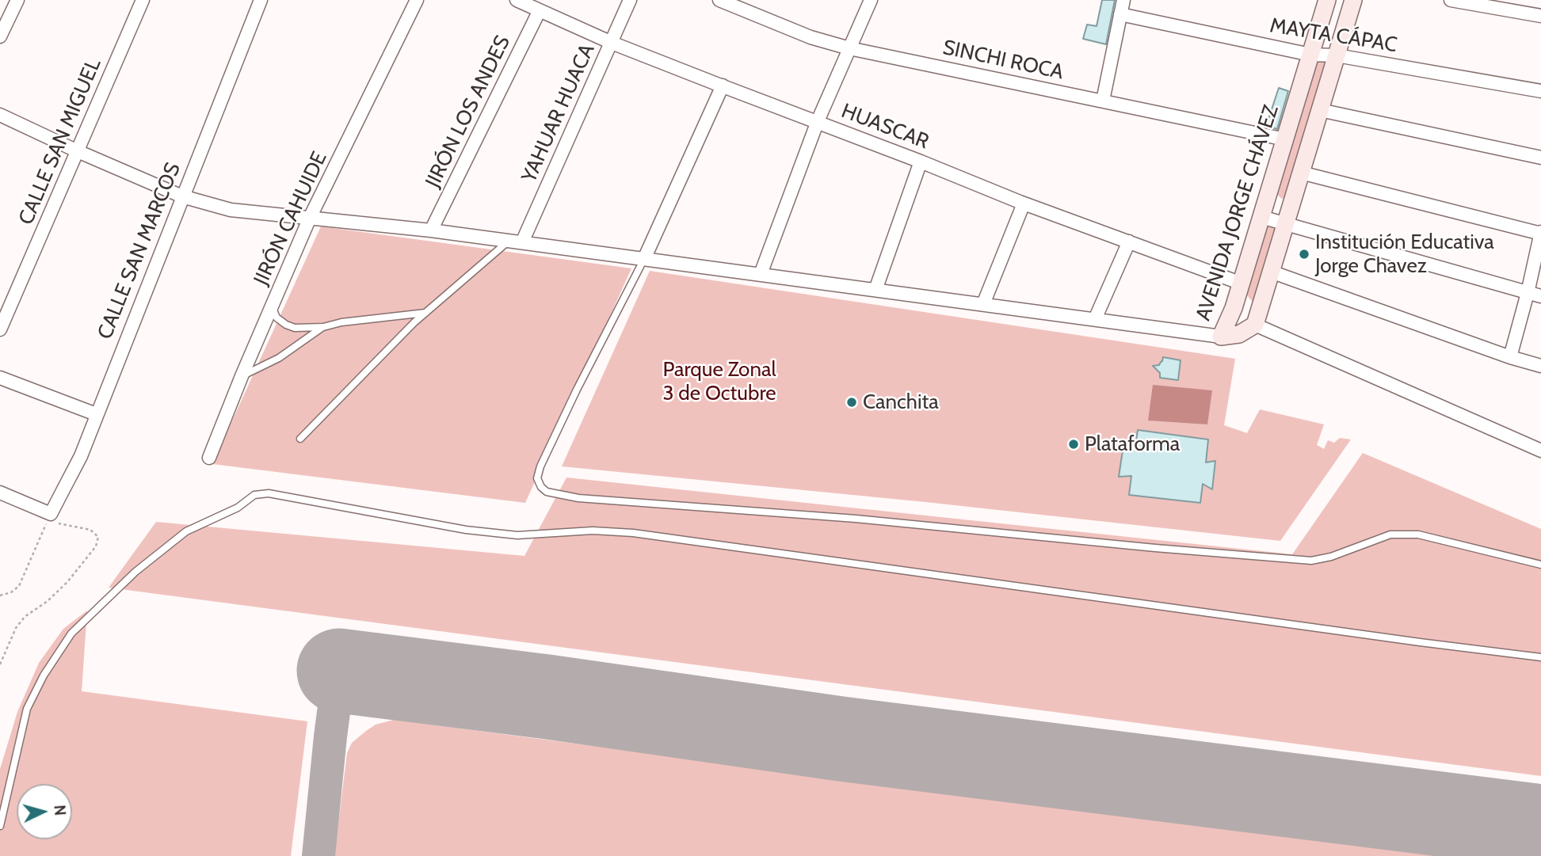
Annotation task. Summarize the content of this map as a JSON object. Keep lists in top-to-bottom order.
{
  "streets": {
    "street": [
      "MAYTA CÁPAC",
      "SINCHI ROCA",
      "JIRÓN LOS ANDES",
      "YAHUAR HUACA",
      "HUASCAR",
      "CALLE SAN MIGUEL",
      "AVENIDA JORGE CHÁVEZ",
      "JIRÓN CAHUIDE",
      "CALLE SAN MARCOS"
    ]
  },
  "crossings": [
    ["MAYTA CÁPAC", "AVENIDA JORGE CHÁVEZ"],
    ["SINCHI ROCA", "AVENIDA JORGE CHÁVEZ"],
    ["JIRÓN LOS ANDES", "HUASCAR"],
    ["YAHUAR HUACA", "HUASCAR"],
    ["HUASCAR", "AVENIDA JORGE CHÁVEZ"]
  ],
  "parks": ["Parque Zonal 3 de Octubre"],
  "places": ["Institución Educativa Jorge Chavez", "Canchita", "Plataforma"],
  "north": "right"
}
